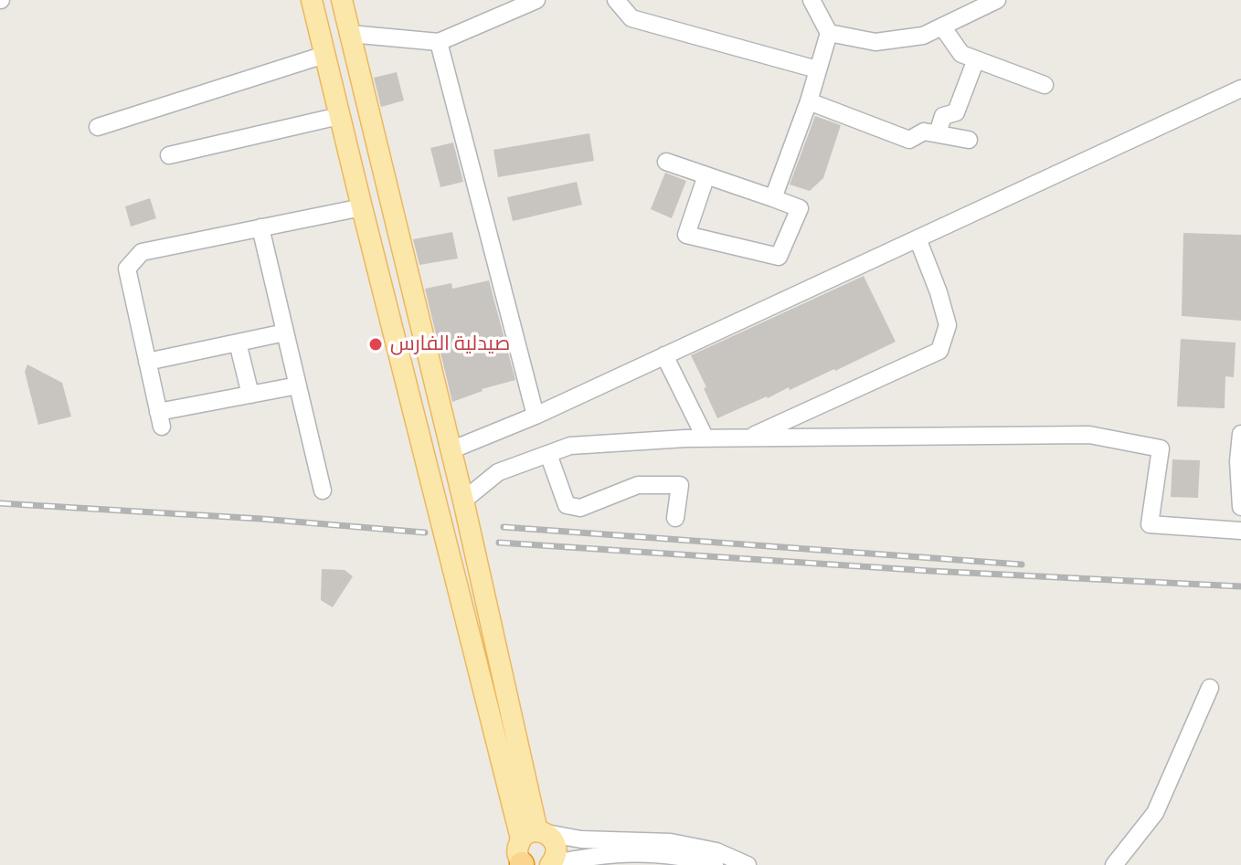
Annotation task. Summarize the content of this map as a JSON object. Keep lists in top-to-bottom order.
{
  "places": ["صيدلية الفارس"]
}
